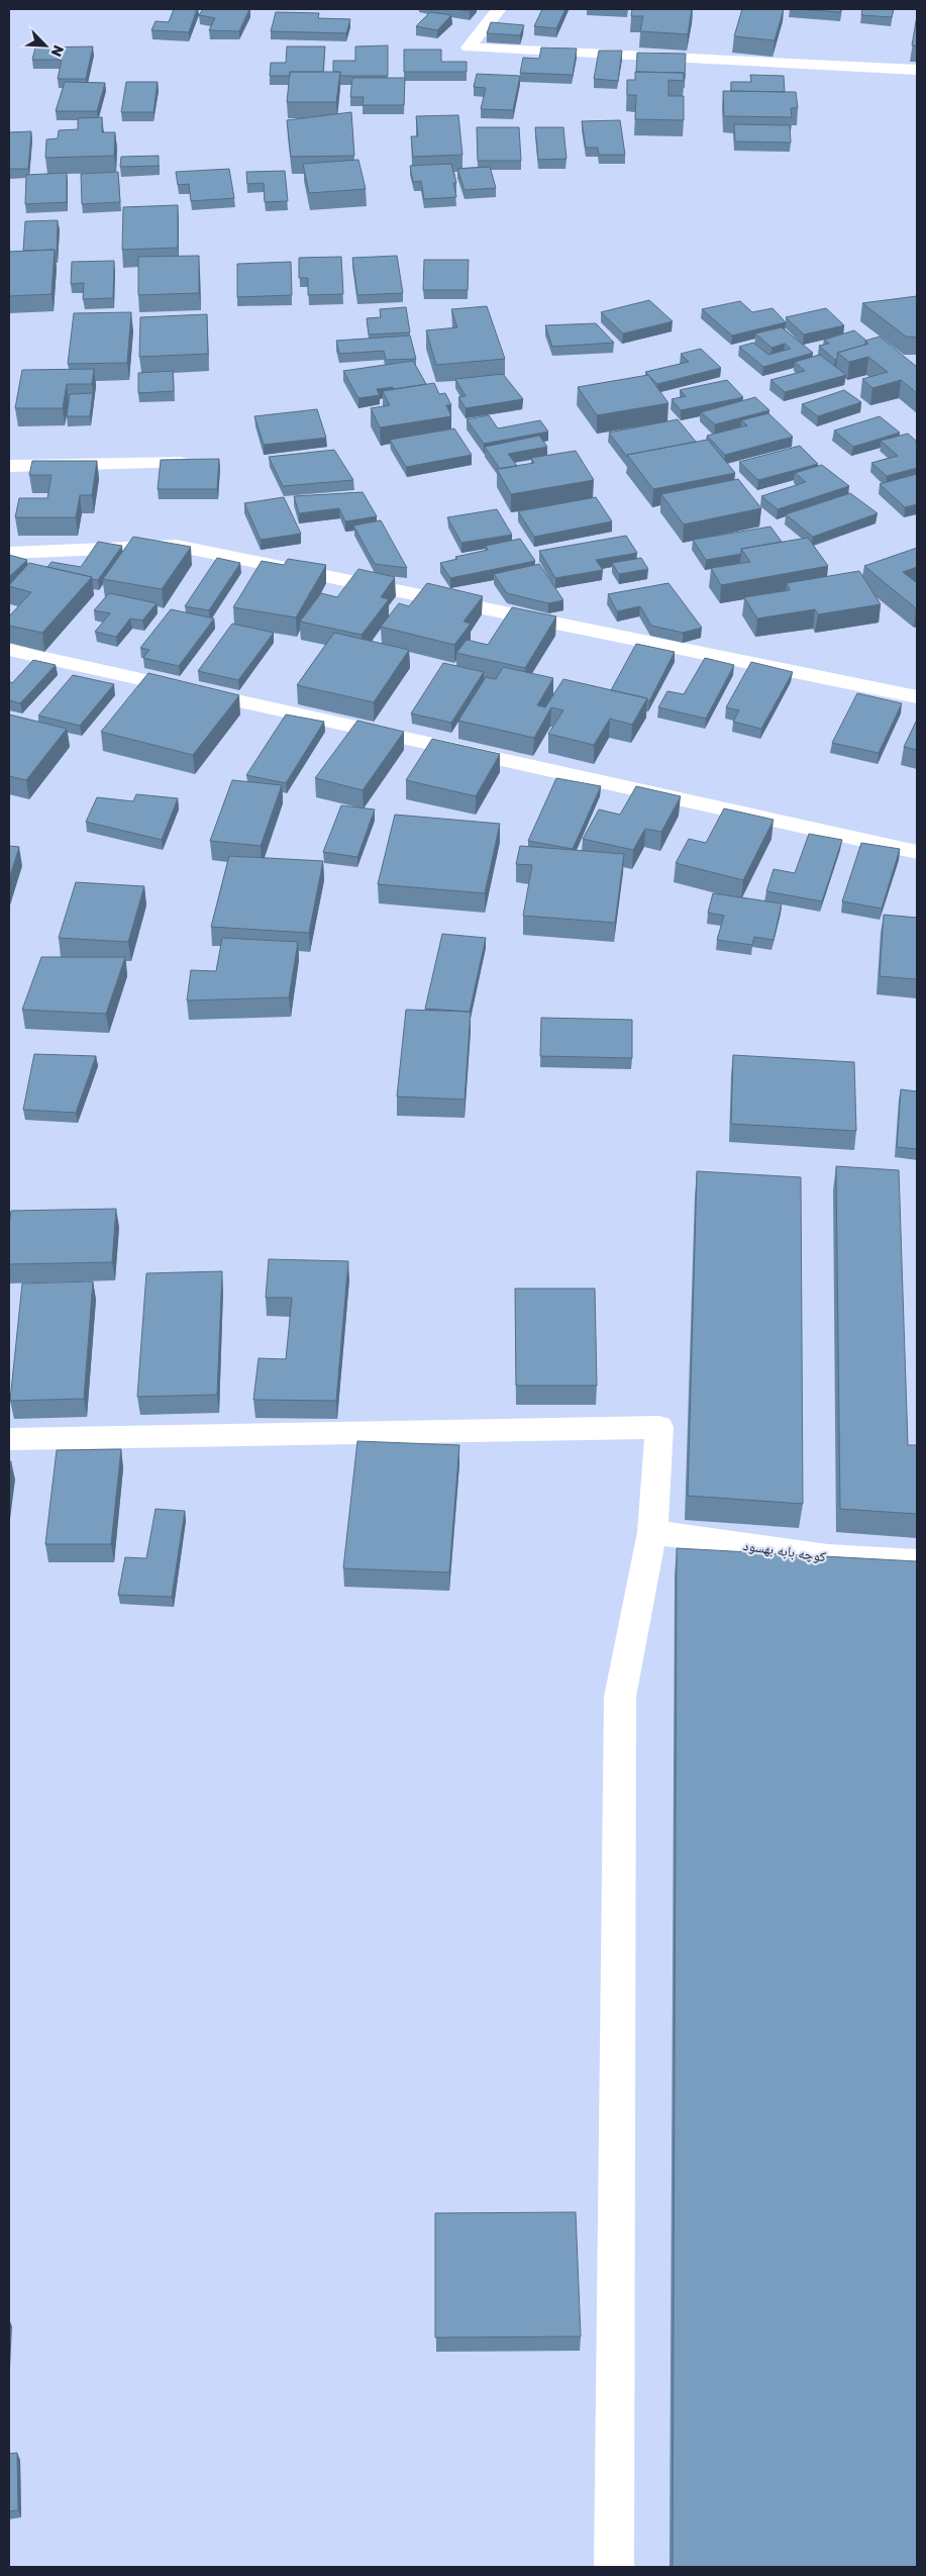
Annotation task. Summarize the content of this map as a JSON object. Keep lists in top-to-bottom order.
{
  "streets": {
    "street": ["کوچه بابه بهسود"]
  },
  "north": "bottom right"
}
